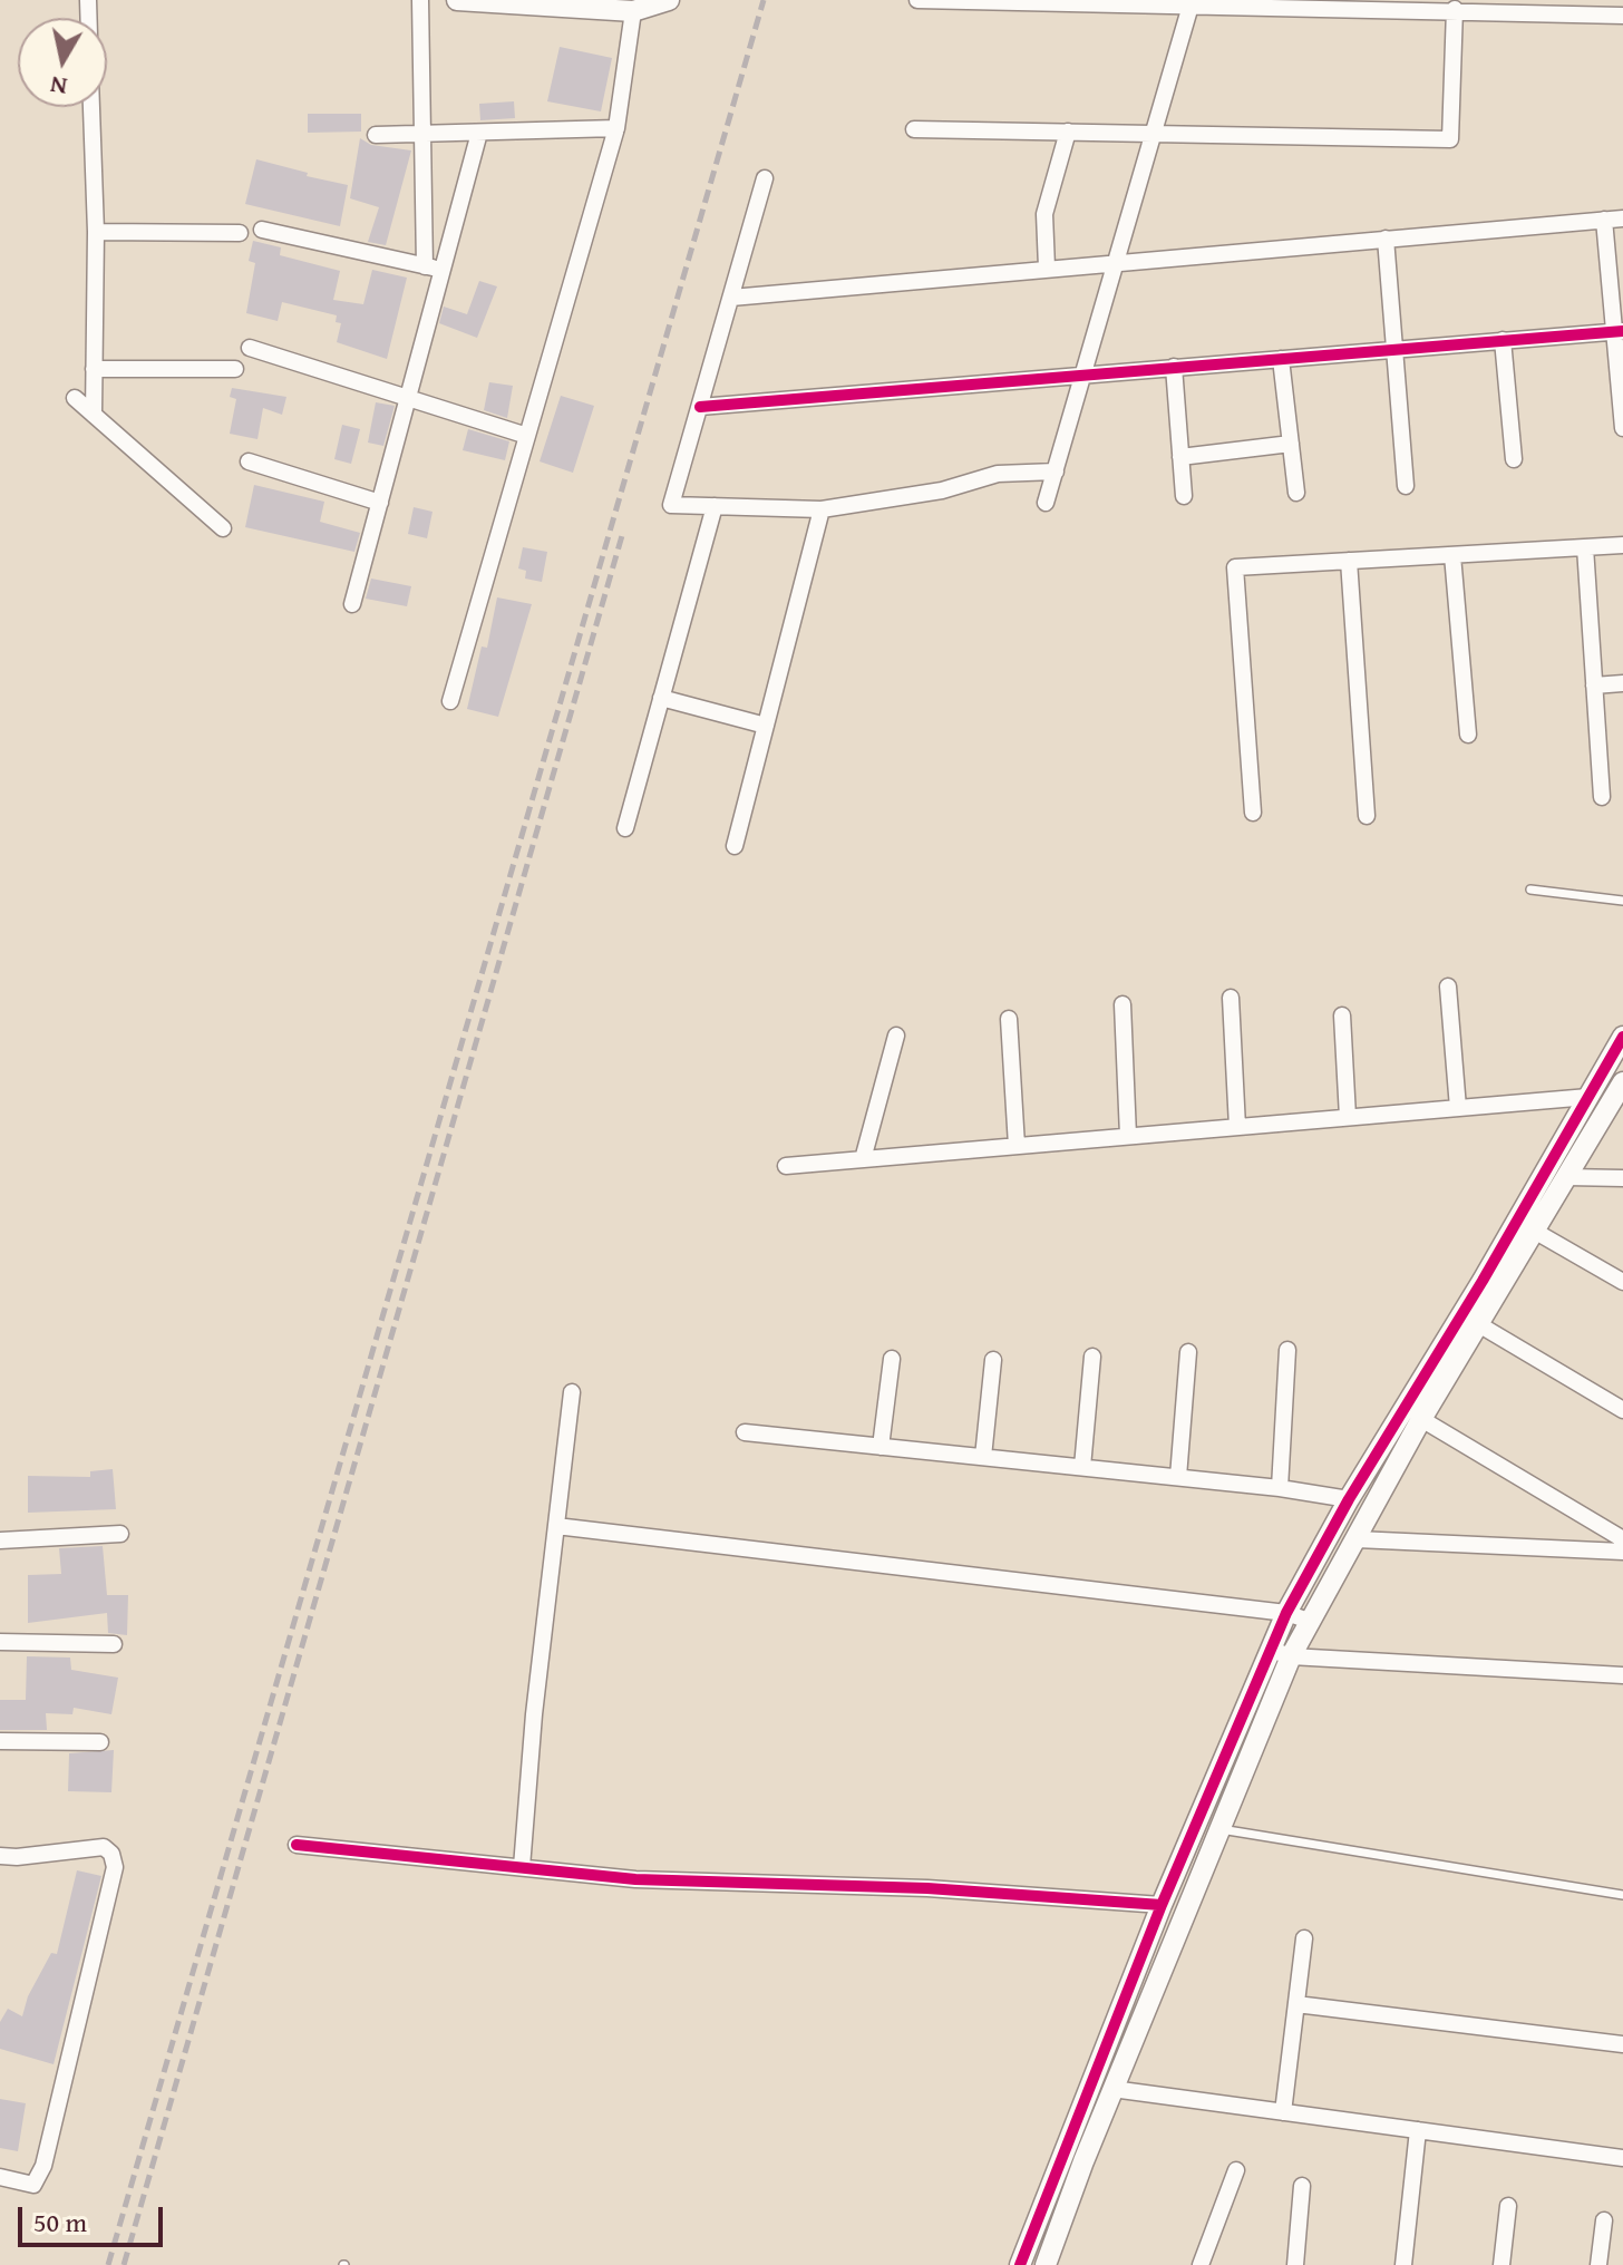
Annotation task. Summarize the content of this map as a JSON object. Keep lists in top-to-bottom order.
{
  "scale_bar": "50 m",
  "north": "bottom"
}
